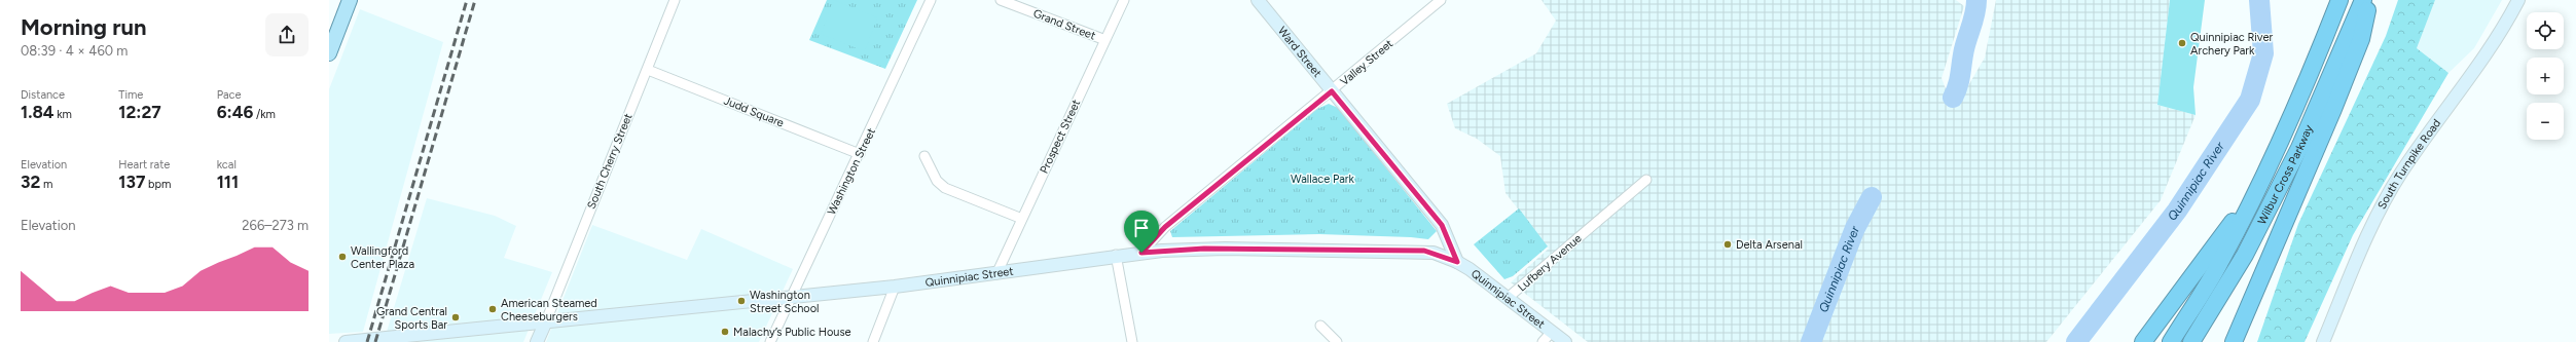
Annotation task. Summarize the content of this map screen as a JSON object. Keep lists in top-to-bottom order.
{
  "streets": {
    "highway": ["Wilbur Cross Parkway"],
    "main road": ["Ward Street", "South Turnpike Road", "Quinnipiac Street"],
    "street": [
      "Grand Street",
      "Valley Street",
      "Judd Square",
      "Prospect Street",
      "South Cherry Street",
      "Washington Street",
      "Lufbery Avenue"
    ]
  },
  "crossings": [
    ["Grand Street", "Prospect Street"],
    ["Ward Street", "Valley Street"],
    ["Ward Street", "Quinnipiac Street"],
    ["Valley Street", "Quinnipiac Street"],
    ["Judd Square", "South Cherry Street"],
    ["Judd Square", "Washington Street"],
    ["Prospect Street", "Quinnipiac Street"],
    ["South Cherry Street", "Quinnipiac Street"],
    ["Washington Street", "Quinnipiac Street"],
    ["Lufbery Avenue", "Quinnipiac Street"]
  ],
  "water": ["Quinnipiac River"],
  "parks": ["Wallace Park"],
  "places": [
    "Quinnipiac River Archery Park",
    "Delta Arsenal",
    "Wallingford Center Plaza",
    "Washington Street School",
    "American Steamed Cheeseburgers",
    "Grand Central Sports Bar",
    "Malachy’s Public House"
  ],
  "page": {
    "heading": ["Morning run", "08:39 · 4 × 460 m"],
    "map_buttons": ["+", "−"],
    "stats": [
      ["Distance", "1.84 km"],
      ["Time", "12:27"],
      ["Pace", "6:46 /km"],
      ["Elevation", "32 m"],
      ["Heart rate", "137 bpm"],
      ["kcal", "111"]
    ],
    "chart": ["Elevation", "266–273 m"]
  }
}
